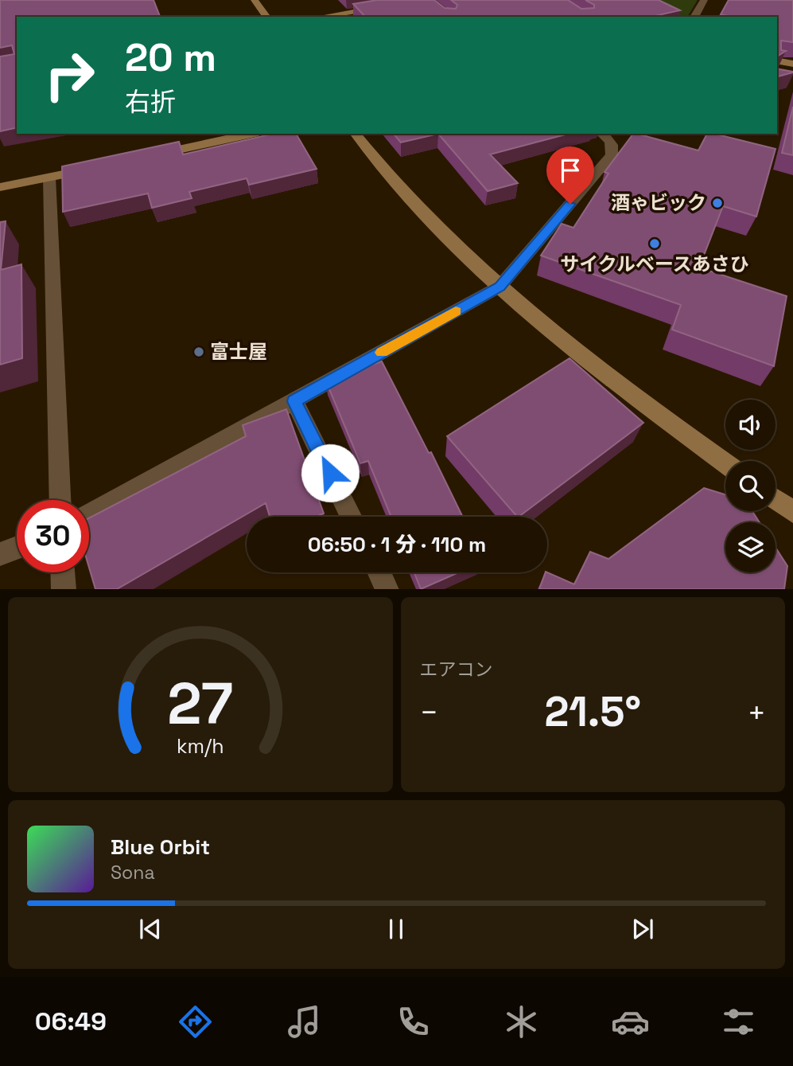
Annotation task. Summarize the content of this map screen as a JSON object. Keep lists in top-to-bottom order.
{
  "places": ["酒ゃビック", "サイクルベースあさひ", "富士屋"],
  "page": {
    "turn": ["20 m", "右折"],
    "limit": "30",
    "trip": "06:50 · 1 分 · 110 m",
    "tile": "エアコン",
    "heat": ["−", "21.5°", "+"],
    "song": ["Blue Orbit", "Sona"],
    "tabs": "06:49",
    "gauge": ["27", "km/h"]
  }
}
